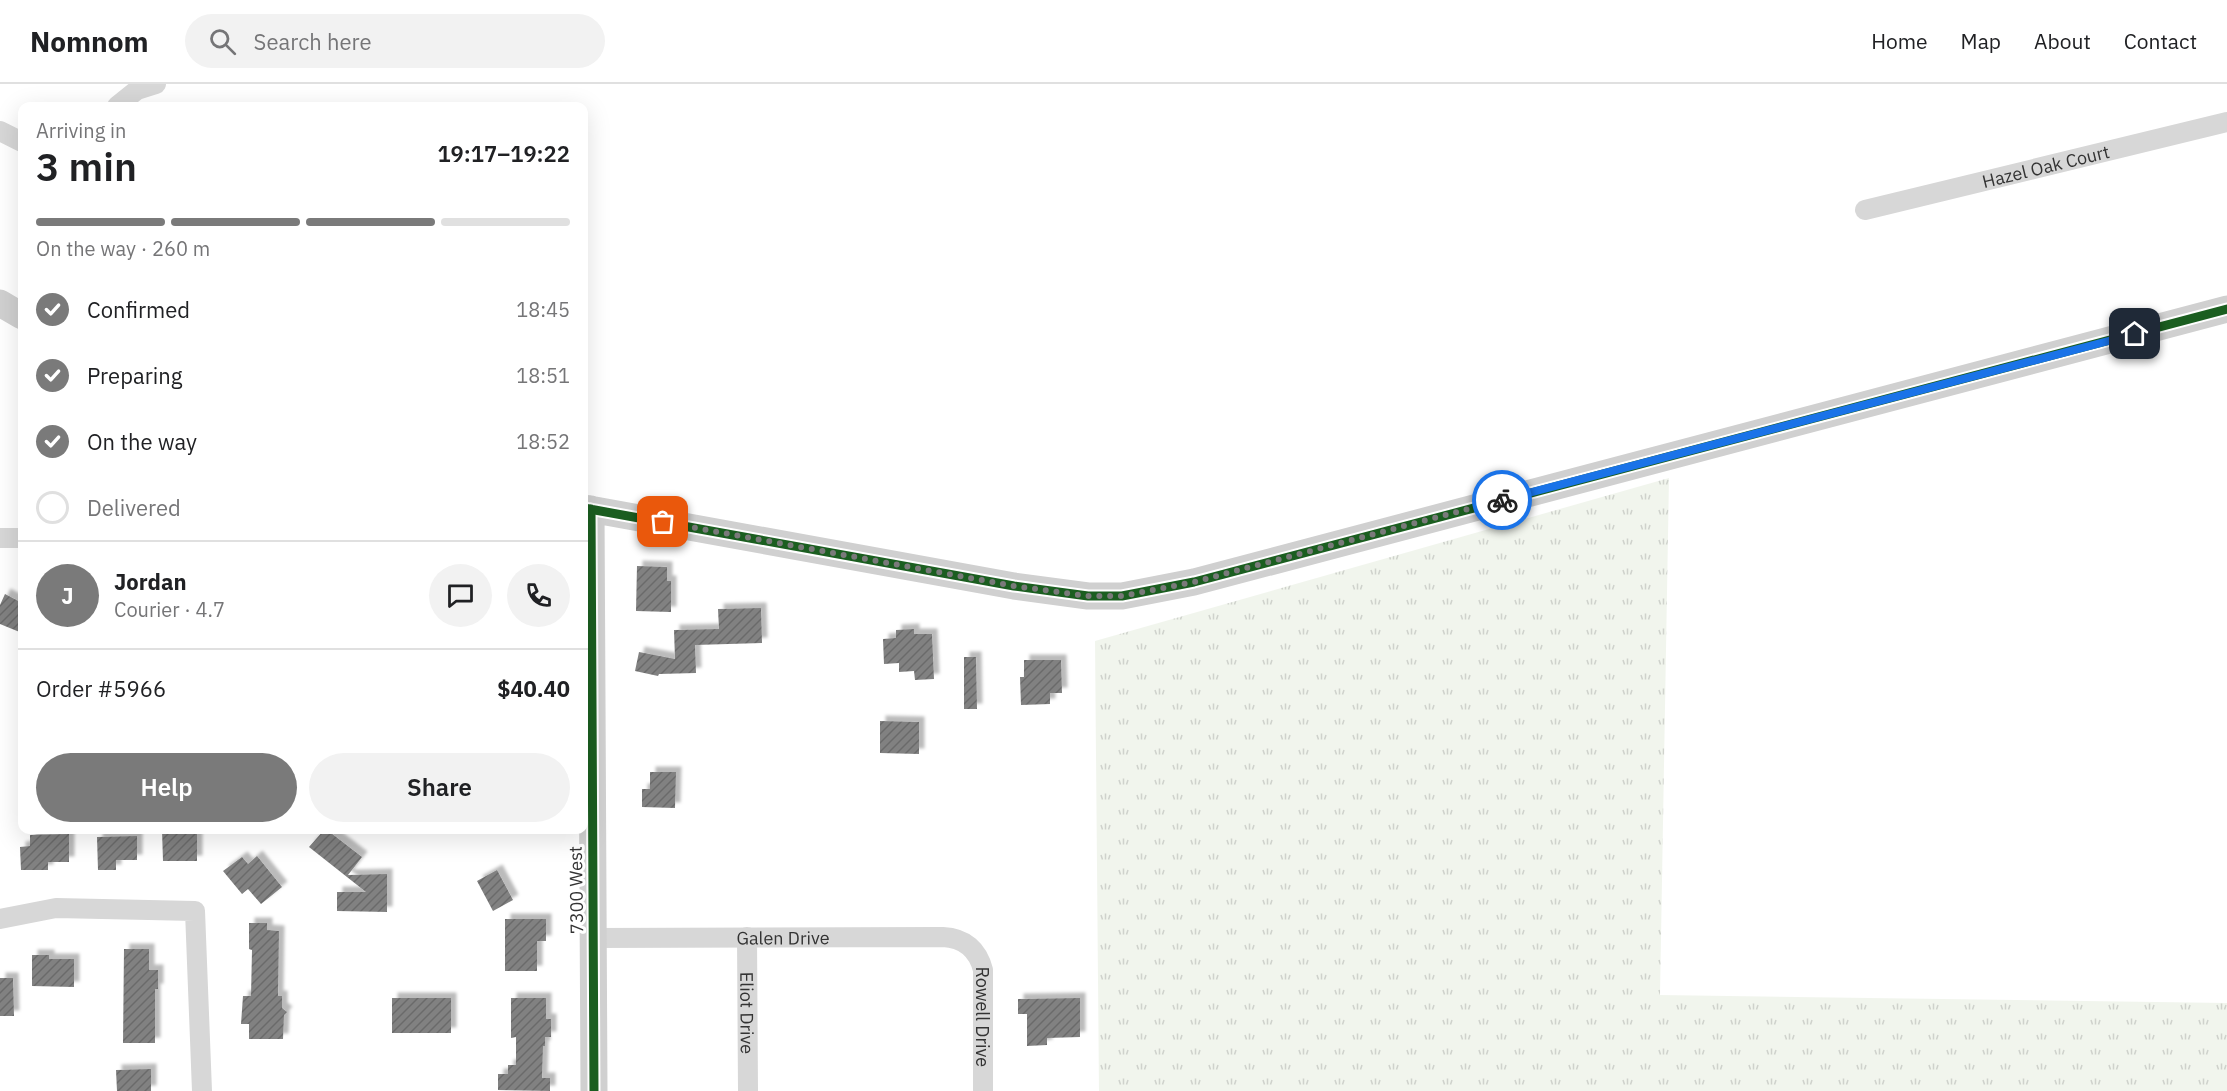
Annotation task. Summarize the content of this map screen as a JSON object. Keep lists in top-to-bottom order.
{
  "streets": {
    "main road": ["7300 West"],
    "street": [
      "Hazel Oak Court",
      "Galen Drive",
      "Eliot Drive",
      "Rowell Drive"
    ]
  },
  "crossings": [
    ["7300 West", "Galen Drive"],
    ["Galen Drive", "Eliot Drive"],
    ["Galen Drive", "Rowell Drive"]
  ],
  "page": {
    "header": "Nomnom",
    "search": "Search here",
    "nav": [
      "Home",
      "Map",
      "About",
      "Contact"
    ],
    "heading": ["3 min", "Arriving in", "19:17–19:22"],
    "panel": [
      "Jordan",
      "Courier · 4.7",
      "Order #5966",
      "$40.40"
    ],
    "bar": "On the way · 260 m",
    "list": [
      ["Confirmed", "18:45"],
      ["Preparing", "18:51"],
      ["On the way", "18:52"],
      "Delivered"
    ],
    "round": "J",
    "buttons": ["Help", "Share"]
  }
}
